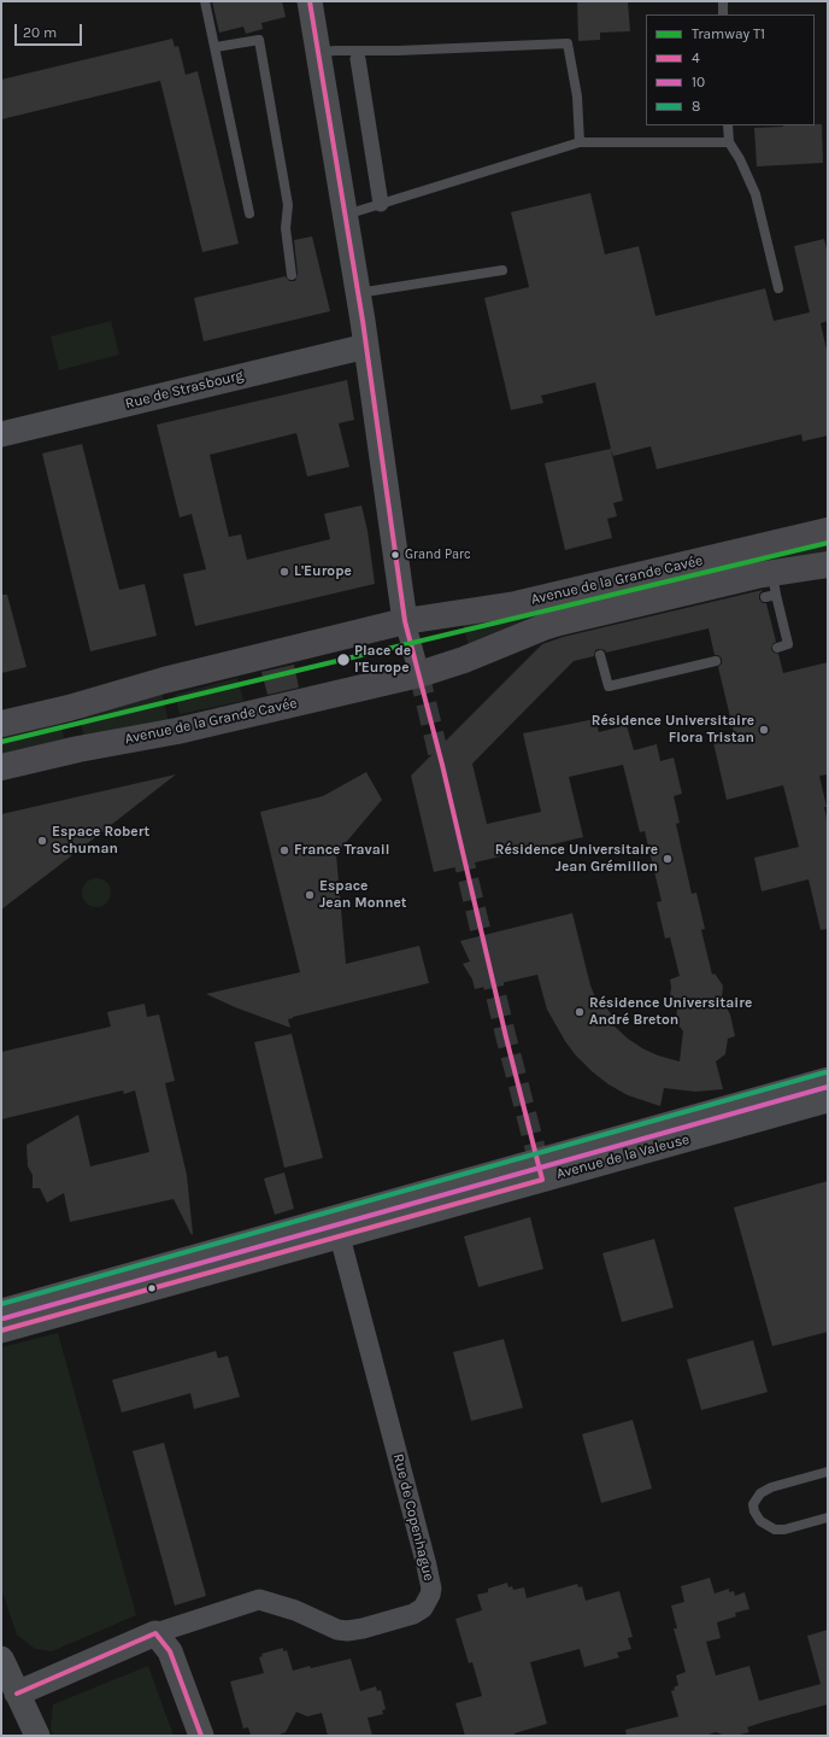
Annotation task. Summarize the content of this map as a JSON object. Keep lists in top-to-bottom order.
{
  "streets": {
    "main road": ["Avenue de la Grande Cavée"],
    "street": ["Rue de Strasbourg", "Avenue de la Valeuse", "Rue de Copenhague"]
  },
  "crossings": [
    ["Avenue de la Valeuse", "Rue de Copenhague"]
  ],
  "places": [
    "Grand Parc",
    "L'Europe",
    "Place de l'Europe",
    "Résidence Universitaire Flora Tristan",
    "Espace Robert Schuman",
    "France Travail",
    "Résidence Universitaire Jean Grémillon",
    "Espace Jean Monnet",
    "Résidence Universitaire André Breton"
  ],
  "lines": [
    "transit line 4",
    "tram line T1",
    "transit line 8",
    "transit line 10"
  ],
  "legend": [
    "Tramway T1",
    "4",
    "10",
    "8"
  ],
  "scale_bar": "20 m"
}
